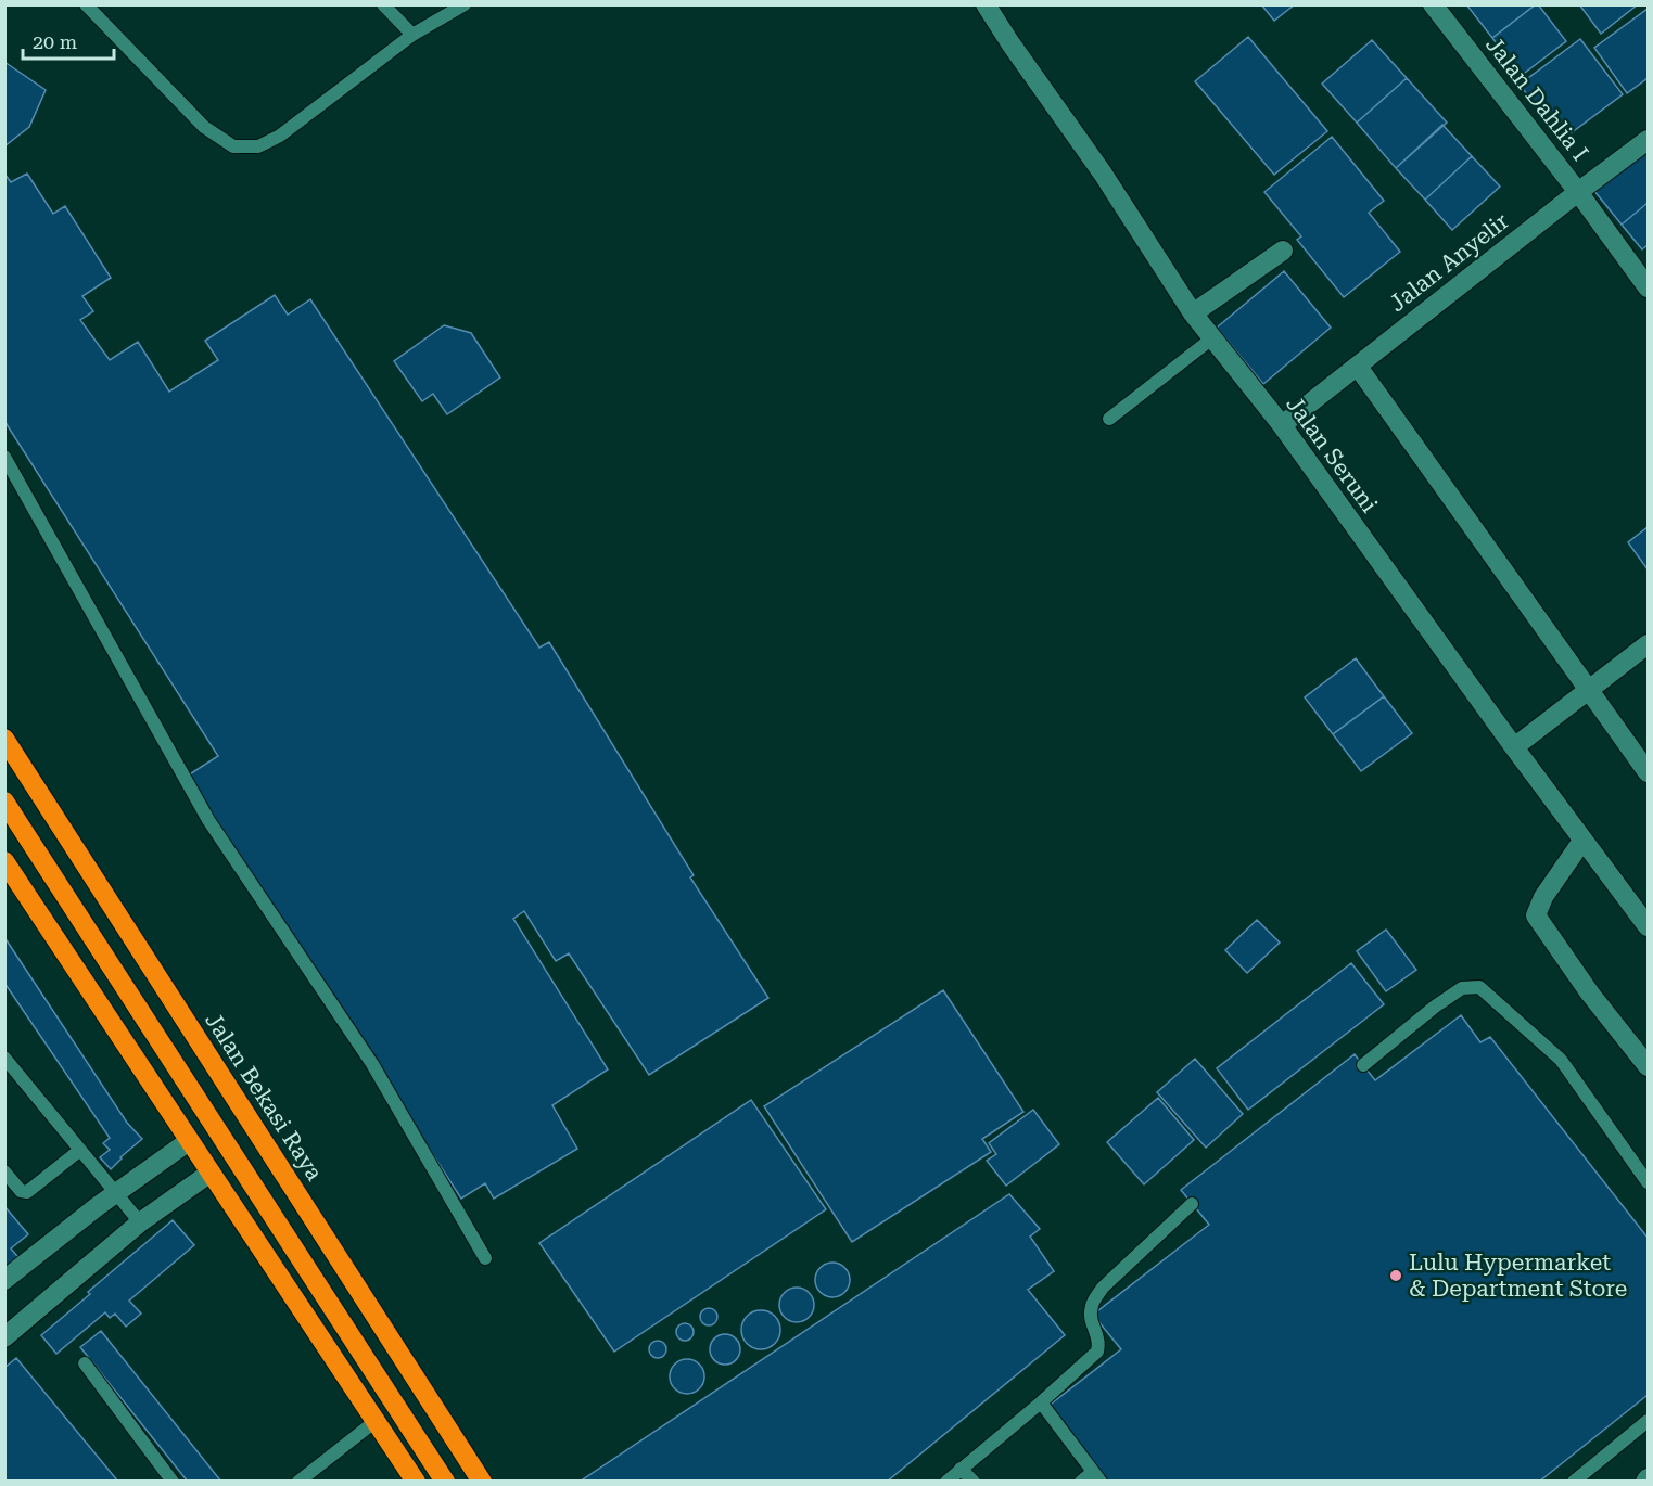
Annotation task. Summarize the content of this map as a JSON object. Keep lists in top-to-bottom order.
{
  "streets": {
    "highway": ["Jalan Bekasi Raya"],
    "street": ["Jalan Dahlia I", "Jalan Anyelir", "Jalan Seruni"]
  },
  "crossings": [
    ["Jalan Dahlia I", "Jalan Anyelir"],
    ["Jalan Anyelir", "Jalan Seruni"]
  ],
  "places": ["Lulu Hypermarket & Department Store"],
  "scale_bar": "20 m"
}
